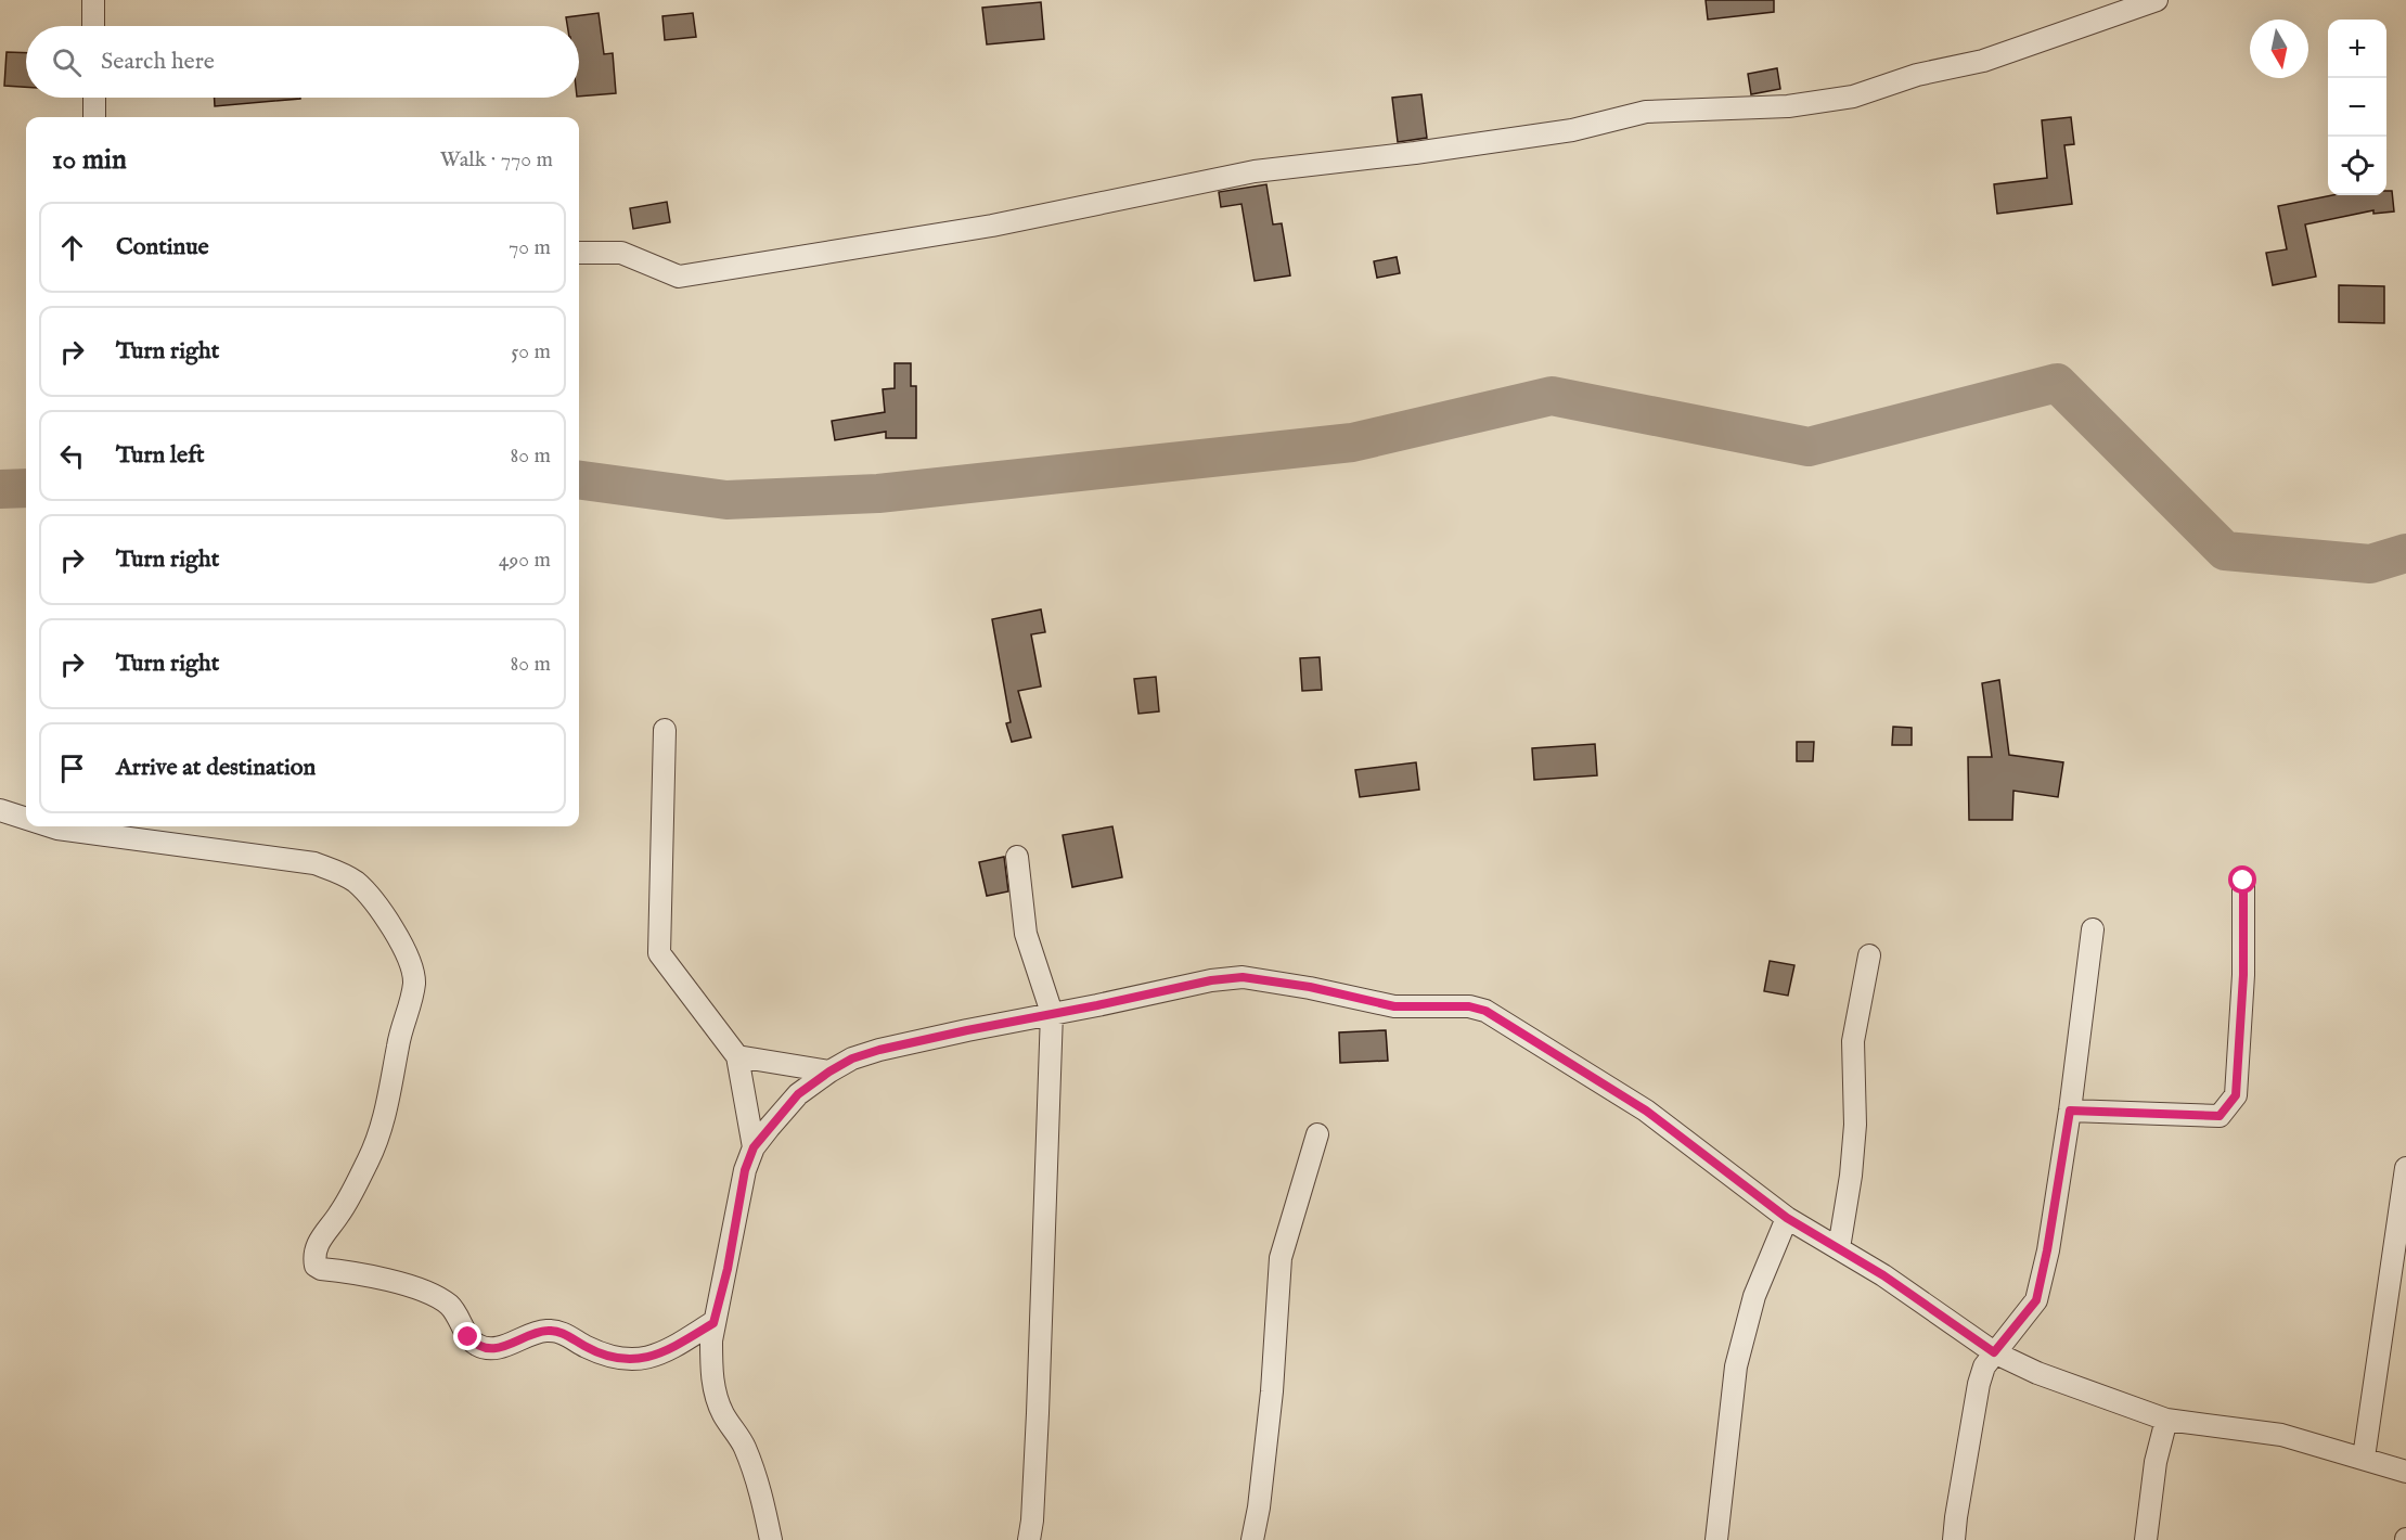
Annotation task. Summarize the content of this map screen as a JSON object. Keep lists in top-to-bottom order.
{
  "north": "bottom",
  "page": {
    "map_buttons": ["+", "−"],
    "search": "Search here",
    "heading": ["10 min", "Walk · 770 m"],
    "list": [
      ["Continue", "70 m"],
      ["Turn right", "50 m"],
      ["Turn left", "80 m"],
      ["Turn right", "490 m"],
      ["Turn right", "80 m"],
      "Arrive at destination"
    ]
  }
}
